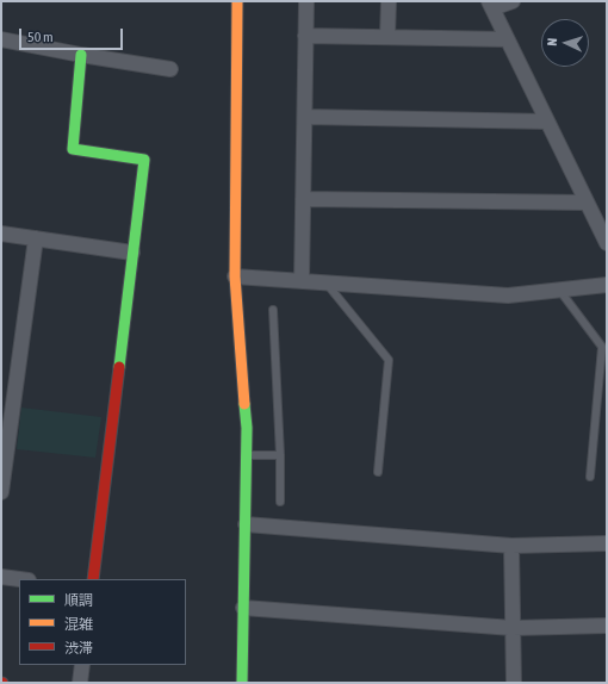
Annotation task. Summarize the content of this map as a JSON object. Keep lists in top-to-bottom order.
{
  "legend": ["順調", "混雑", "渋滞"],
  "scale_bar": "50 m",
  "north": "left"
}
